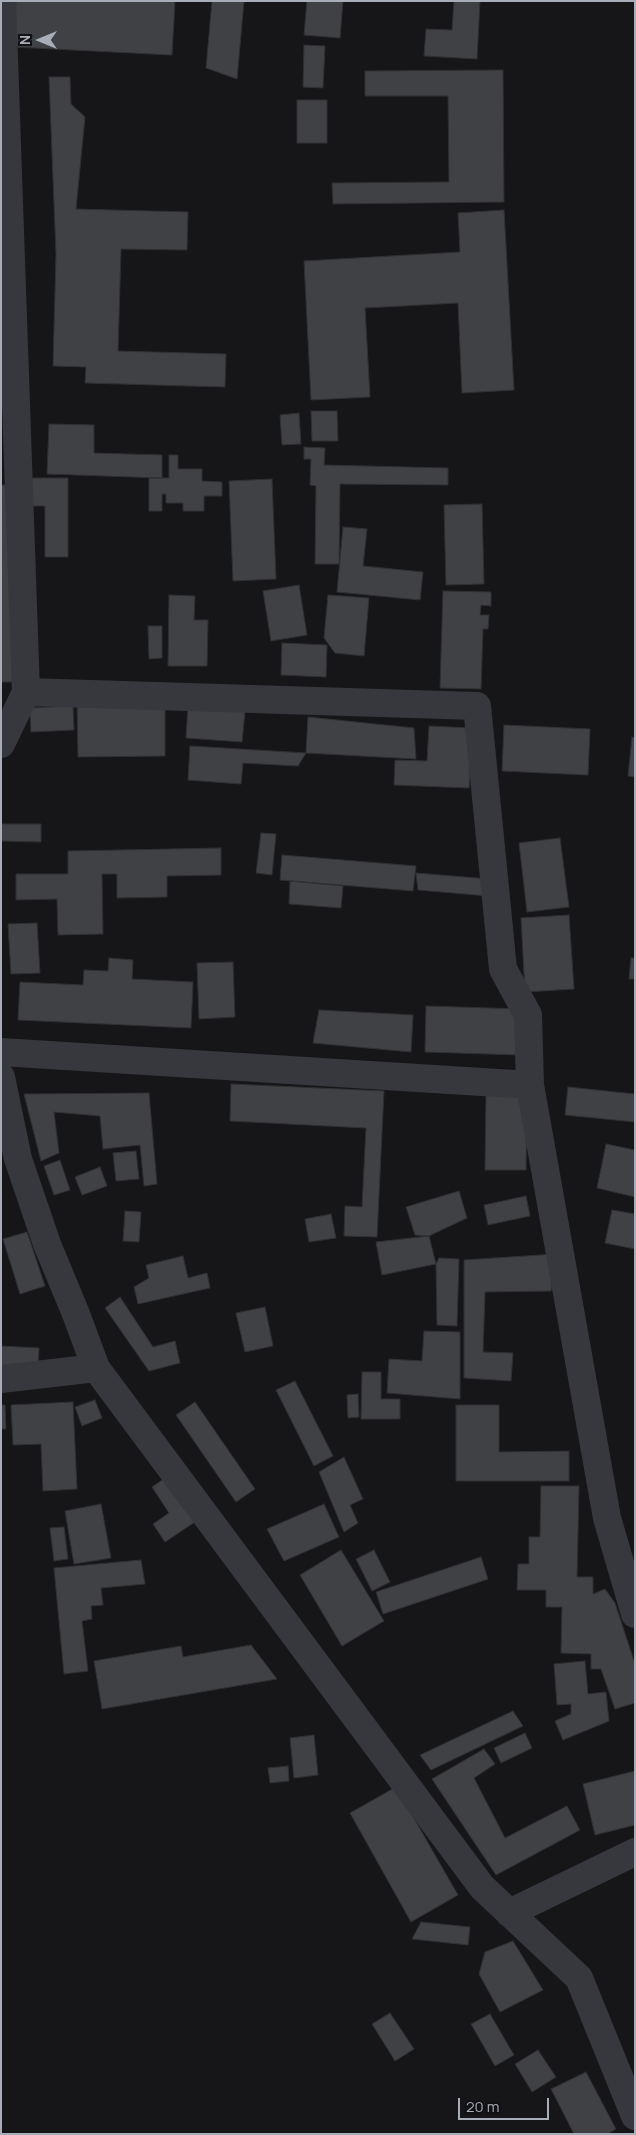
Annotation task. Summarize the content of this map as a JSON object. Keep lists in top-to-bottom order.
{
  "scale_bar": "20 m",
  "north": "left"
}
